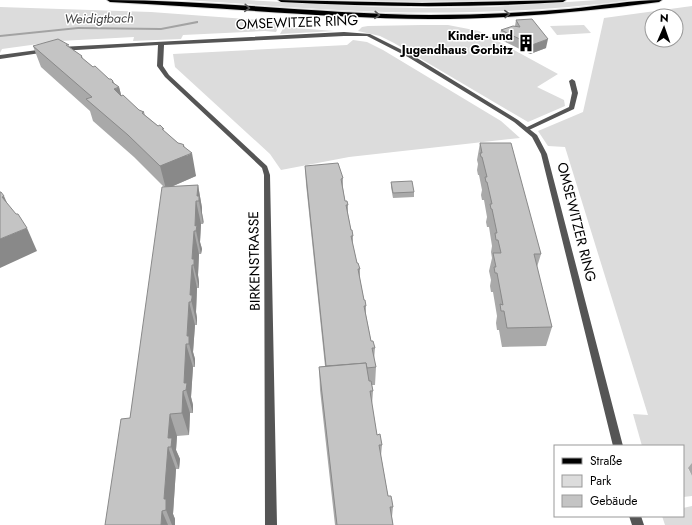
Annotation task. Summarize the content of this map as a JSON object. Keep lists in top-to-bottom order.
{
  "streets": {
    "street": ["OMSEWITZER RING", "BIRKENSTRASSE"]
  },
  "crossings": [
    ["OMSEWITZER RING", "BIRKENSTRASSE"]
  ],
  "water": ["Weidigtbach"],
  "places": {
    "building": ["Kinder- und Jugendhaus Gorbitz"]
  },
  "legend": ["Straße", "Park", "Gebäude"],
  "north": "top"
}
